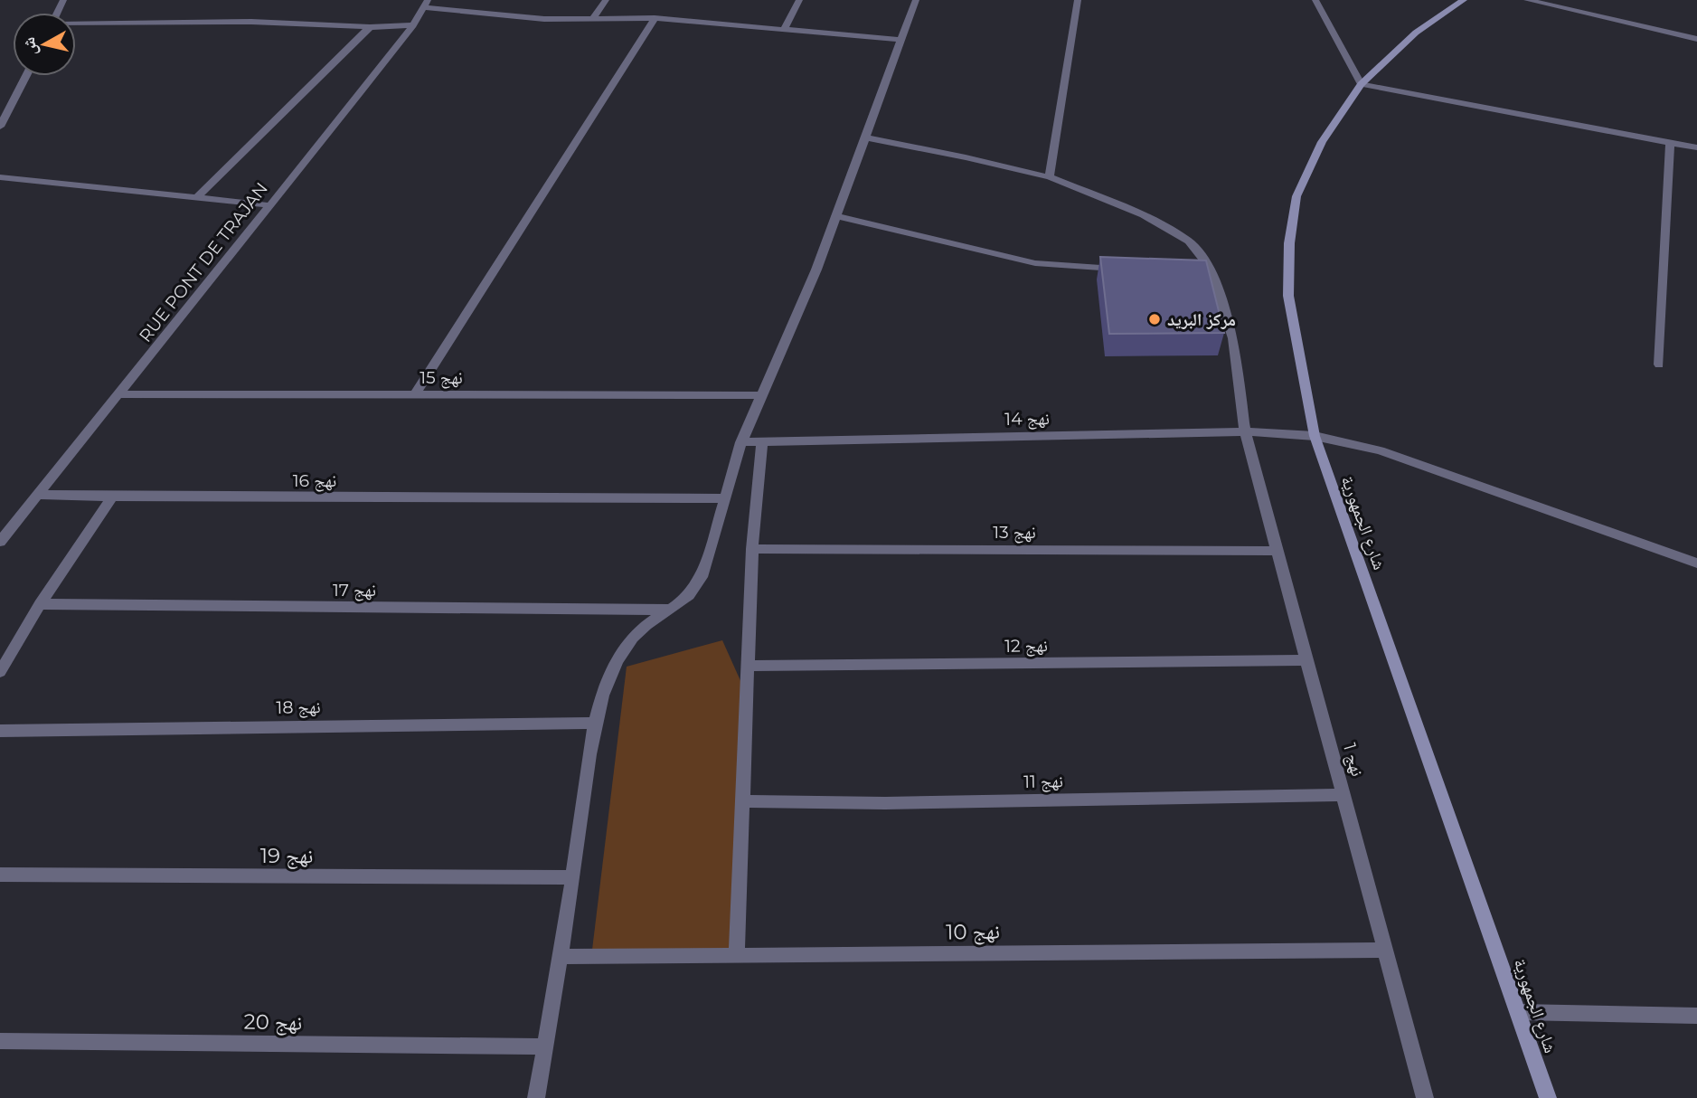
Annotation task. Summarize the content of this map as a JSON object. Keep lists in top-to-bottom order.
{
  "streets": {
    "main road": ["شارع الجمهورية"],
    "street": [
      "RUE PONT DE TRAJAN",
      "نهج 15",
      "نهج 14",
      "نهج 16",
      "نهج 13",
      "نهج 17",
      "نهج 12",
      "نهج 18",
      "نهج 1",
      "نهج 11",
      "نهج 19",
      "نهج 10",
      "نهج 20"
    ]
  },
  "crossings": [
    ["RUE PONT DE TRAJAN", "نهج 15"],
    ["RUE PONT DE TRAJAN", "نهج 16"],
    ["نهج 14", "شارع الجمهورية"],
    ["نهج 14", "نهج 1"],
    ["نهج 13", "نهج 1"],
    ["نهج 12", "نهج 1"],
    ["نهج 1", "نهج 11"],
    ["نهج 1", "نهج 10"]
  ],
  "places": ["مركز البريد"],
  "north": "left"
}
